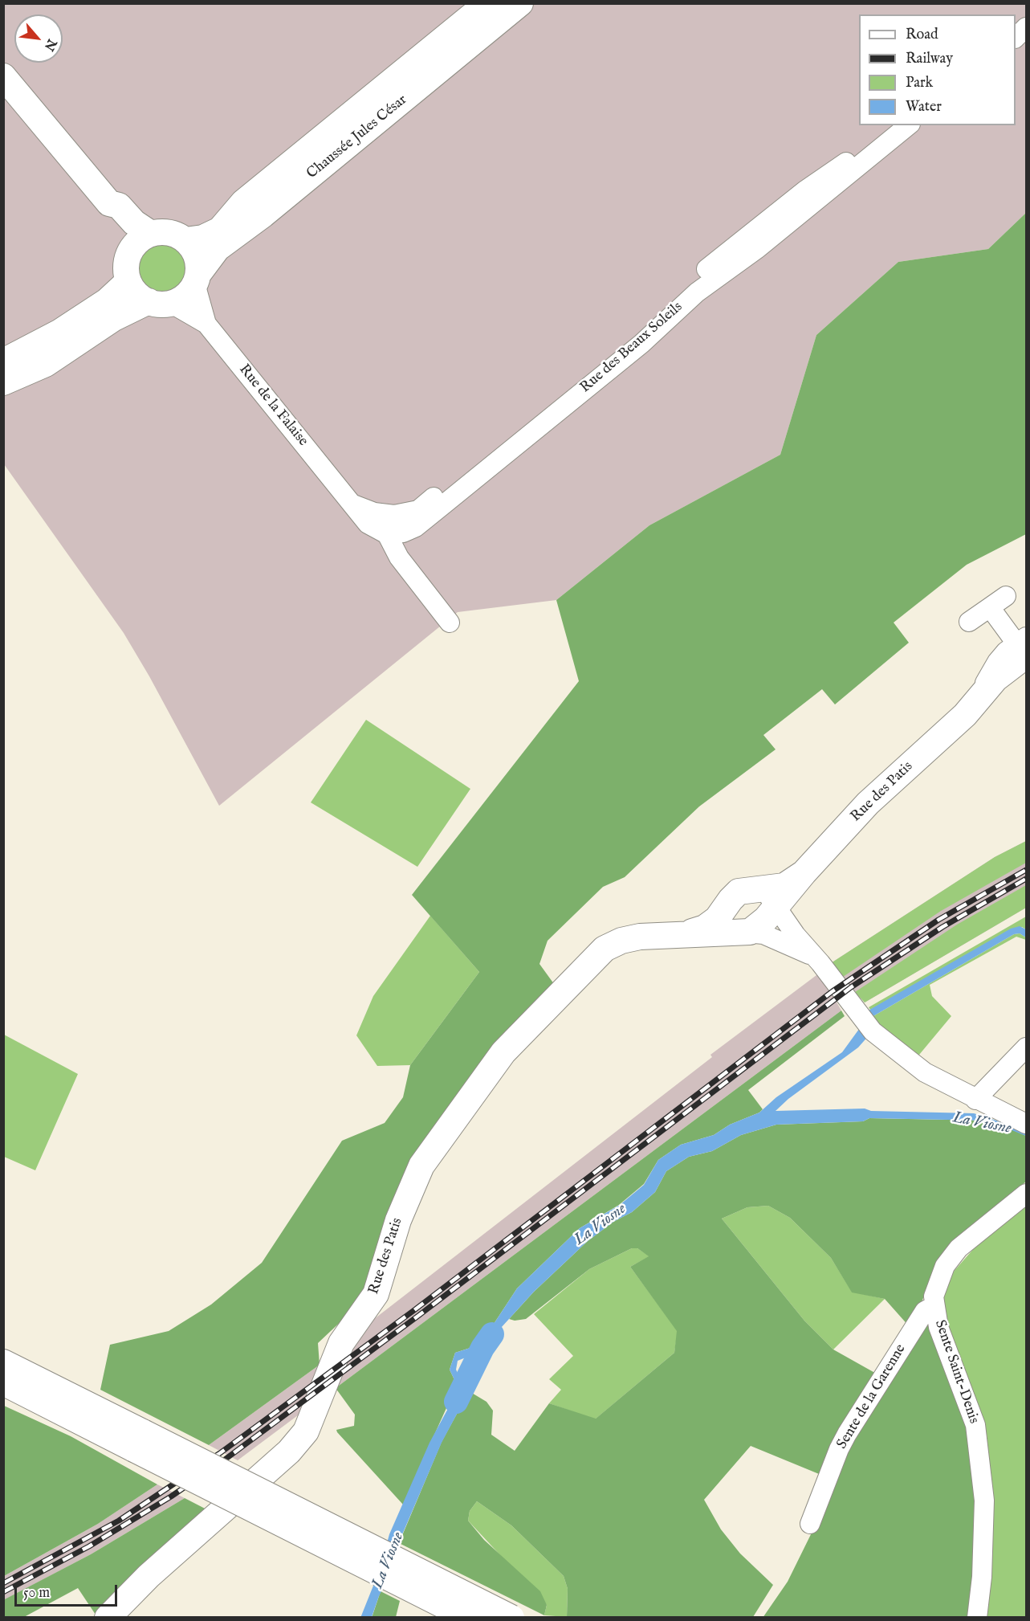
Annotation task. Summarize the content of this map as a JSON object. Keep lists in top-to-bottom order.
{
  "streets": {
    "main road": ["Chaussée Jules César", "Rue des Patis"],
    "street": [
      "Rue des Beaux Soleils",
      "Rue de la Falaise",
      "Sente Saint-Denis",
      "Sente de la Garenne"
    ]
  },
  "crossings": [
    ["Chaussée Jules César", "Rue de la Falaise"],
    ["Rue des Beaux Soleils", "Rue de la Falaise"],
    ["Sente Saint-Denis", "Sente de la Garenne"]
  ],
  "water": ["La Viosne"],
  "legend": [
    "Road",
    "Railway",
    "Park",
    "Water"
  ],
  "scale_bar": "50 m",
  "north": "bottom right"
}
